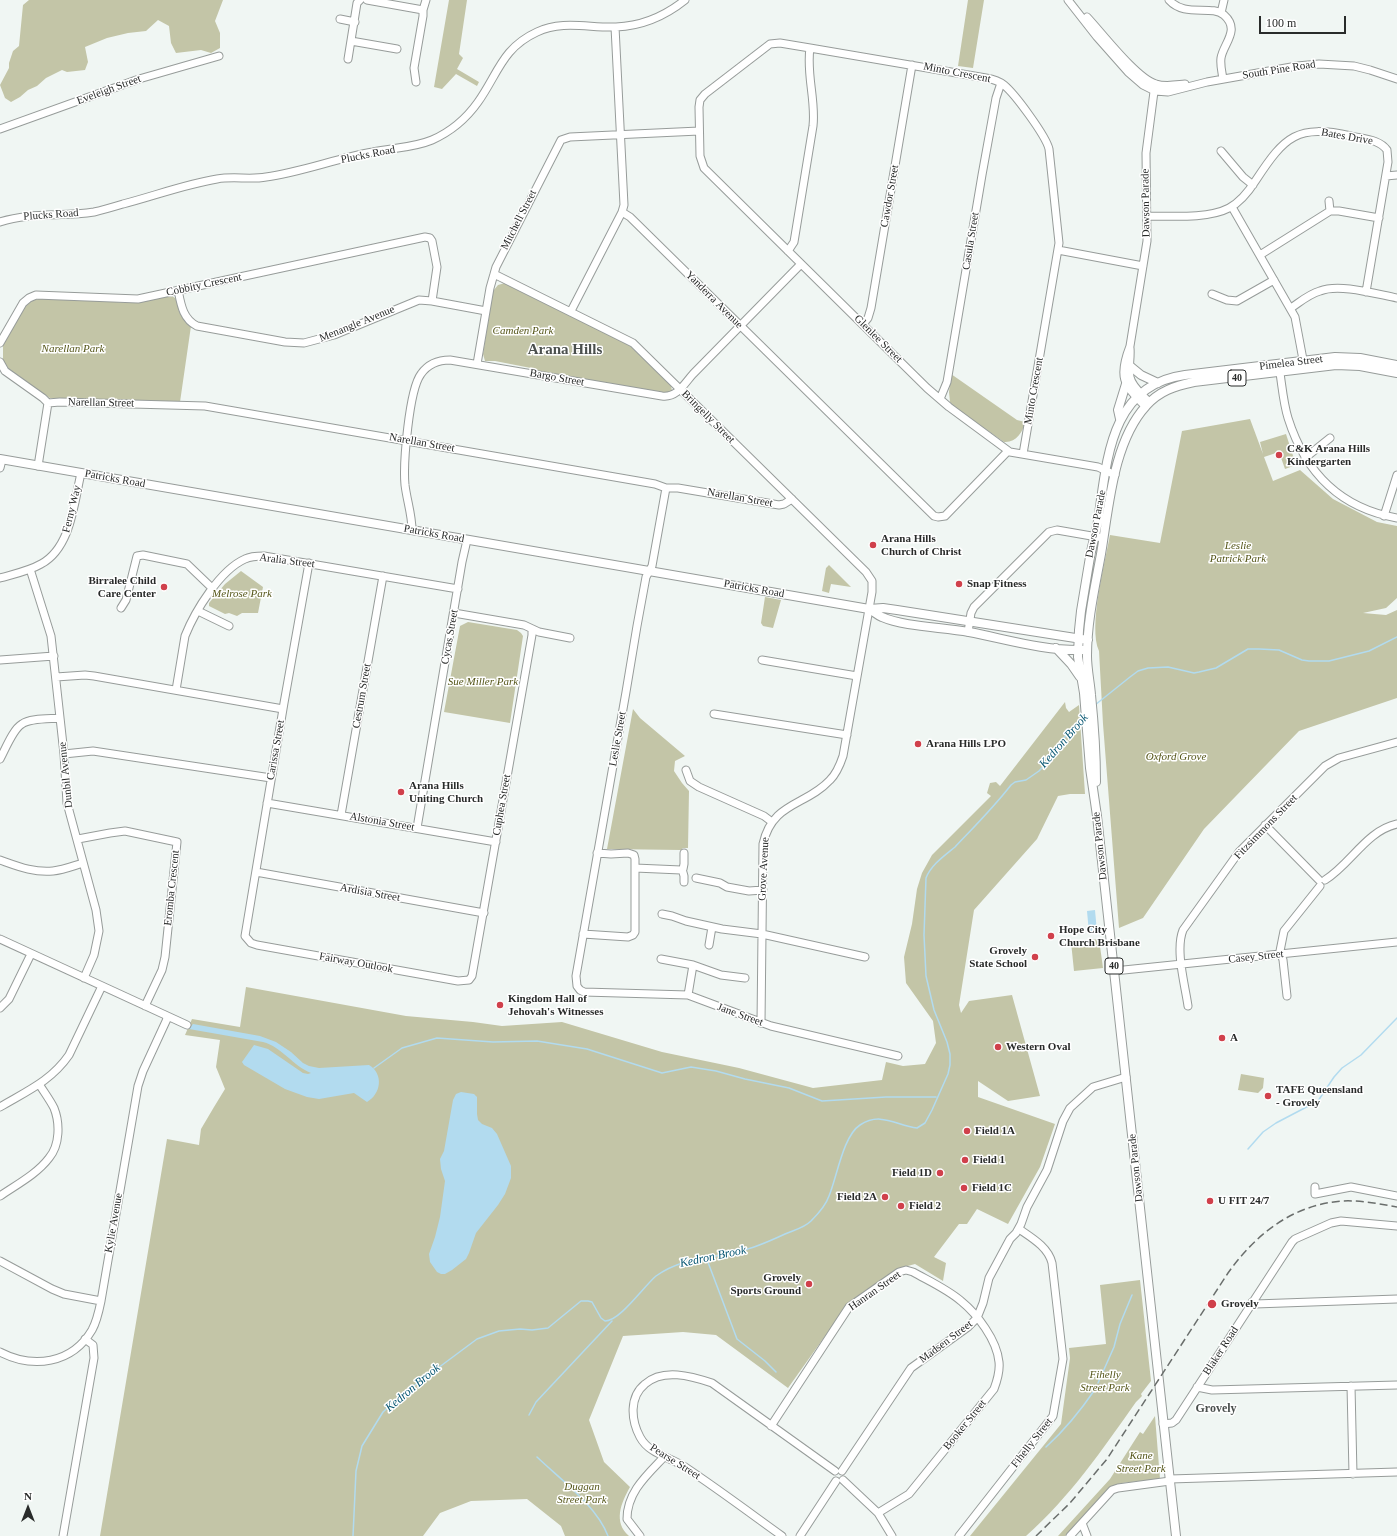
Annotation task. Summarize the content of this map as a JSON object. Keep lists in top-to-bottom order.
{
  "streets": {
    "main road": [
      "Dawson Parade",
      "Pimelea Street",
      "40",
      "Patricks Road"
    ],
    "street": [
      "South Pine Road",
      "Minto Crescent",
      "Eveleigh Street",
      "Bates Drive",
      "Plucks Road",
      "Cawdor Street",
      "Mitchell Street",
      "Casula Street",
      "Cobbity Crescent",
      "Yanderra Avenue",
      "Menangle Avenue",
      "Glenlee Street",
      "Bargo Street",
      "Narellan Street",
      "Bringelly Street",
      "Ferny Way",
      "Aralia Street",
      "Cycas Street",
      "Cestrum Street",
      "Leslie Street",
      "Carissa Street",
      "Dunbil Avenue",
      "Cuphea Street",
      "Alstonia Street",
      "Fitzsimmons Street",
      "Grove Avenue",
      "Eromba Crescent",
      "Ardisia Street",
      "Casey Street",
      "Fairway Outlook",
      "Jane Street",
      "Kylie Avenue",
      "Hanran Street",
      "Madsen Street",
      "Blaker Road",
      "Booker Street",
      "Fihelly Street",
      "Pearse Street"
    ]
  },
  "crossings": [
    ["South Pine Road", "Dawson Parade"],
    ["Minto Crescent", "Cawdor Street"],
    ["Minto Crescent", "Casula Street"],
    ["Minto Crescent", "Glenlee Street"],
    ["Bates Drive", "Dawson Parade"],
    ["Cawdor Street", "Glenlee Street"],
    ["Dawson Parade", "Glenlee Street"],
    ["Dawson Parade", "Pimelea Street"],
    ["Dawson Parade", "Patricks Road"],
    ["Dawson Parade", "Casey Street"],
    ["Dawson Parade", "Madsen Street"],
    ["Dawson Parade", "Blaker Road"],
    ["Mitchell Street", "Menangle Avenue"],
    ["Mitchell Street", "Bargo Street"],
    ["Mitchell Street", "Bringelly Street"],
    ["Casula Street", "Glenlee Street"],
    ["Cobbity Crescent", "Menangle Avenue"],
    ["Yanderra Avenue", "Glenlee Street"],
    ["Yanderra Avenue", "Bargo Street"],
    ["Glenlee Street", "Bargo Street"],
    ["Bargo Street", "Narellan Street"],
    ["Bargo Street", "Bringelly Street"],
    ["Bargo Street", "Patricks Road"],
    ["Narellan Street", "Bringelly Street"],
    ["Narellan Street", "Leslie Street"],
    ["Bringelly Street", "Patricks Road"],
    ["Bringelly Street", "Grove Avenue"],
    ["Patricks Road", "Ferny Way"],
    ["Patricks Road", "Cycas Street"],
    ["Patricks Road", "Leslie Street"],
    ["Patricks Road", "Grove Avenue"],
    ["Ferny Way", "Dunbil Avenue"],
    ["Aralia Street", "Cycas Street"],
    ["Aralia Street", "Cestrum Street"],
    ["Aralia Street", "Carissa Street"],
    ["Cycas Street", "Alstonia Street"],
    ["Cestrum Street", "Alstonia Street"],
    ["Leslie Street", "Jane Street"],
    ["Carissa Street", "Alstonia Street"],
    ["Carissa Street", "Ardisia Street"],
    ["Carissa Street", "Fairway Outlook"],
    ["Dunbil Avenue", "Eromba Crescent"],
    ["Cuphea Street", "Alstonia Street"],
    ["Cuphea Street", "Ardisia Street"],
    ["Cuphea Street", "Fairway Outlook"],
    ["Fitzsimmons Street", "Casey Street"],
    ["Grove Avenue", "Jane Street"],
    ["Hanran Street", "Madsen Street"],
    ["Hanran Street", "Booker Street"],
    ["Hanran Street", "Pearse Street"],
    ["Madsen Street", "Booker Street"],
    ["Madsen Street", "Fihelly Street"],
    ["Madsen Street", "Pearse Street"]
  ],
  "districts": ["Arana Hills", "Grovely"],
  "water": ["Kedron Brook"],
  "parks": [
    "Camden Park",
    "Narellan Park",
    "Leslie Patrick Park",
    "Melrose Park",
    "Sue Miller Park",
    "Oxford Grove",
    "Fihelly Street Park",
    "Kane Street Park",
    "Duggan Street Park"
  ],
  "places": [
    "C&K Arana Hills Kindergarten",
    "Arana Hills Church of Christ",
    "Snap Fitness",
    "Birralee Child Care Center",
    "Arana Hills LPO",
    "Arana Hills Uniting Church",
    "Hope City Church Brisbane",
    "Grovely State School",
    "Kingdom Hall of Jehovah's Witnesses",
    "A",
    "Western Oval",
    "TAFE Queensland - Grovely",
    "Field 1A",
    "Field 1",
    "Field 1D",
    "Field 1C",
    "Field 2A",
    "U FIT 24/7",
    "Field 2",
    "Grovely Sports Ground",
    "Grovely"
  ],
  "scale_bar": "100 m",
  "north": "top"
}
